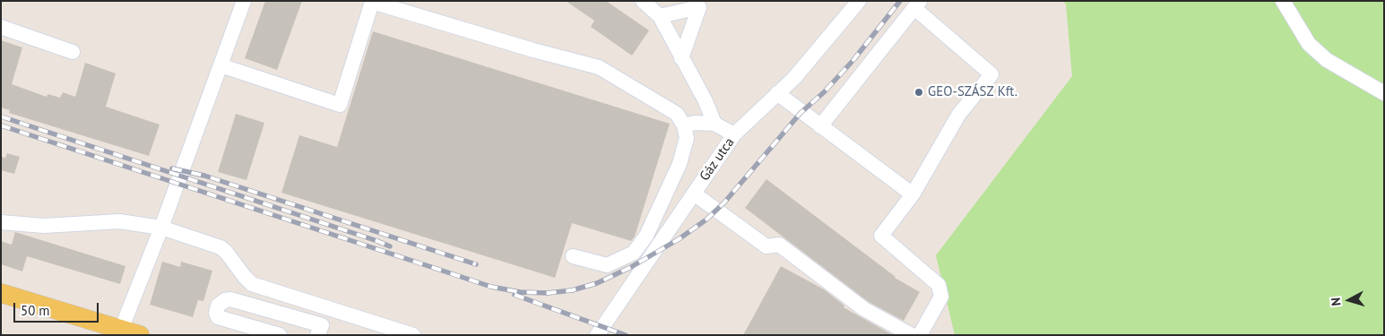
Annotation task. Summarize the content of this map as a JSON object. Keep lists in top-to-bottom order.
{
  "streets": {
    "street": ["Gáz utca"]
  },
  "places": ["GEO-SZÁSZ Kft."],
  "scale_bar": "50 m",
  "north": "left"
}
